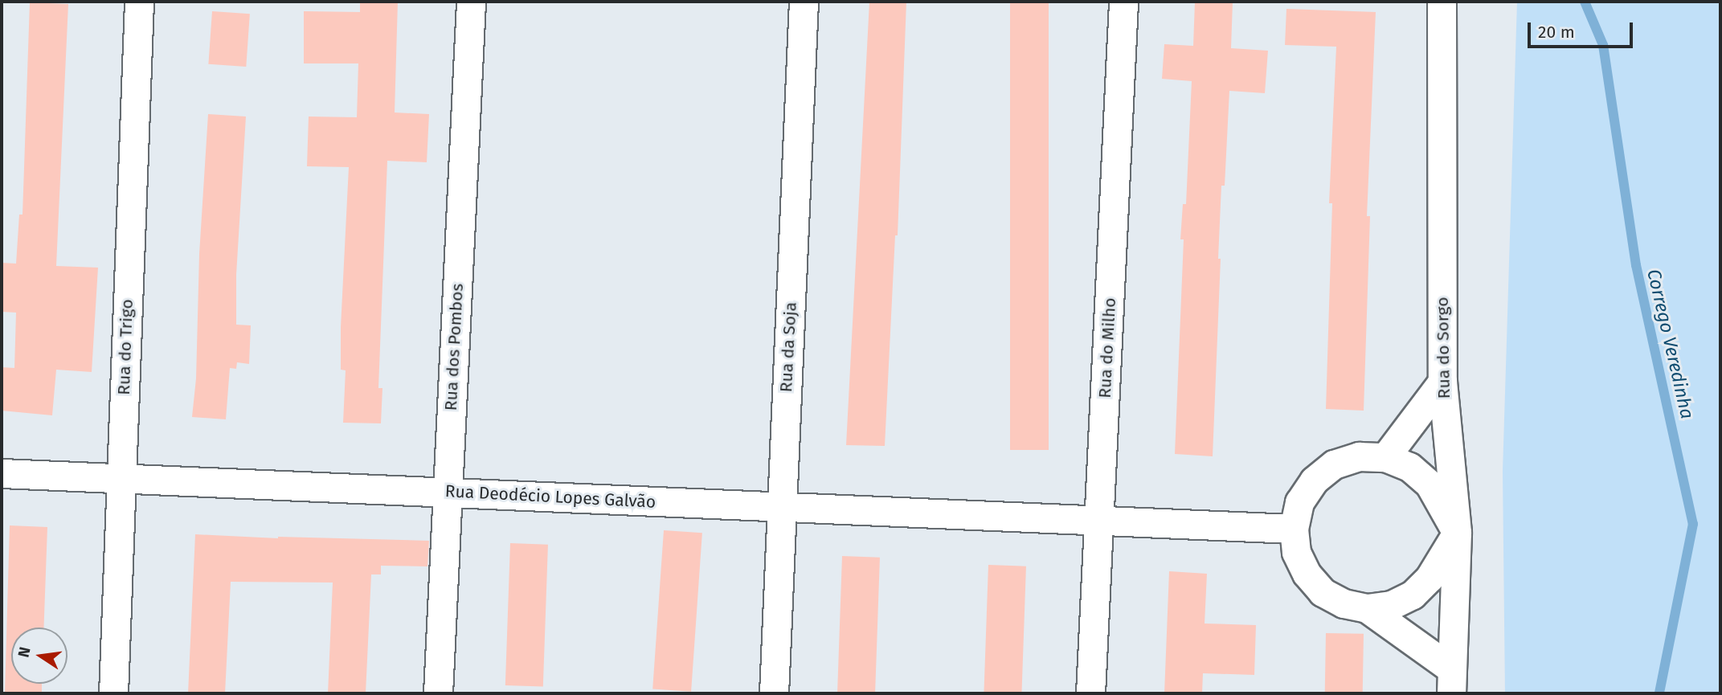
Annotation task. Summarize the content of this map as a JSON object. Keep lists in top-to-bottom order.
{
  "streets": {
    "street": [
      "Rua do Trigo",
      "Rua dos Pombos",
      "Rua da Soja",
      "Rua do Milho",
      "Rua do Sorgo",
      "Rua Deodécio Lopes Galvão"
    ]
  },
  "crossings": [
    ["Rua do Trigo", "Rua Deodécio Lopes Galvão"],
    ["Rua dos Pombos", "Rua Deodécio Lopes Galvão"],
    ["Rua da Soja", "Rua Deodécio Lopes Galvão"],
    ["Rua do Milho", "Rua Deodécio Lopes Galvão"],
    ["Rua do Sorgo", "Rua Deodécio Lopes Galvão"]
  ],
  "water": ["Corrego Veredinha"],
  "scale_bar": "20 m",
  "north": "left"
}
